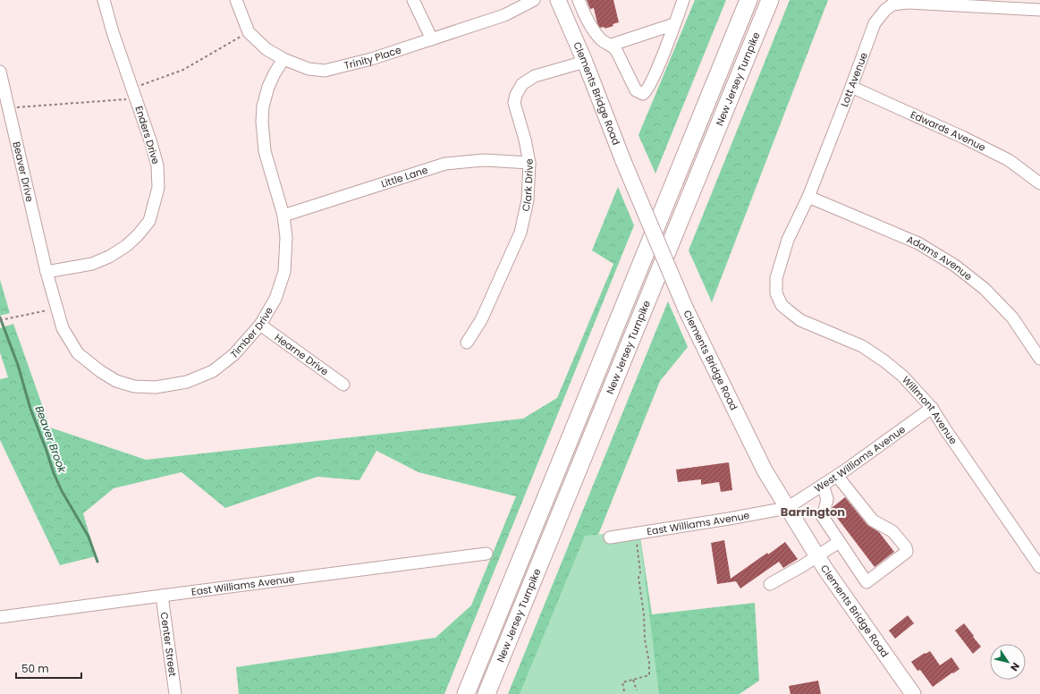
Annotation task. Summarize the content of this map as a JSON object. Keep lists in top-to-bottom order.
{
  "streets": {
    "highway": ["New Jersey Turnpike"],
    "main road": ["Clements Bridge Road"],
    "street": [
      "Trinity Place",
      "Lott Avenue",
      "Edwards Avenue",
      "Enders Drive",
      "Beaver Drive",
      "Little Lane",
      "Clark Drive",
      "Adams Avenue",
      "Timber Drive",
      "Hearne Drive",
      "Willmont Avenue",
      "West Williams Avenue",
      "East Williams Avenue",
      "Center Street"
    ]
  },
  "crossings": [
    ["Trinity Place", "Timber Drive"],
    ["New Jersey Turnpike", "Clements Bridge Road"],
    ["Lott Avenue", "Edwards Avenue"],
    ["Lott Avenue", "Adams Avenue"],
    ["Lott Avenue", "Willmont Avenue"],
    ["Clements Bridge Road", "Clark Drive"],
    ["Clements Bridge Road", "West Williams Avenue"],
    ["Clements Bridge Road", "East Williams Avenue"],
    ["Enders Drive", "Beaver Drive"],
    ["Enders Drive", "Timber Drive"],
    ["Beaver Drive", "Timber Drive"],
    ["Little Lane", "Clark Drive"],
    ["Little Lane", "Timber Drive"],
    ["Timber Drive", "Hearne Drive"],
    ["Willmont Avenue", "West Williams Avenue"],
    ["West Williams Avenue", "East Williams Avenue"],
    ["East Williams Avenue", "Center Street"]
  ],
  "districts": ["Barrington"],
  "water": ["Beaver Brook"],
  "scale_bar": "50 m",
  "north": "bottom right"
}
